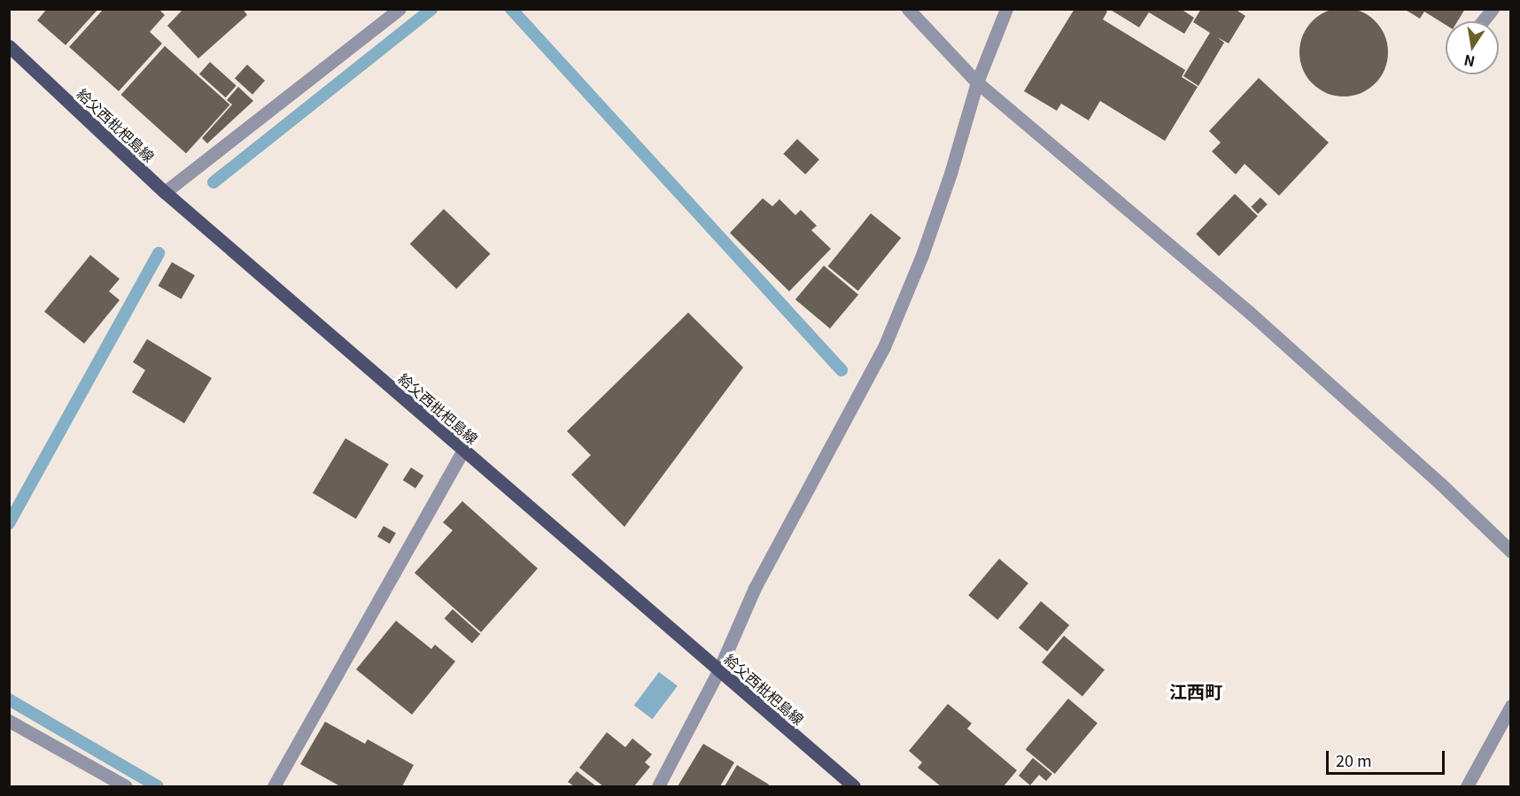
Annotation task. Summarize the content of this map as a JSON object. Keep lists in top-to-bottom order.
{
  "streets": {
    "main road": ["給父西枇杷島線"]
  },
  "districts": ["江西町"],
  "scale_bar": "20 m",
  "north": "bottom"
}
